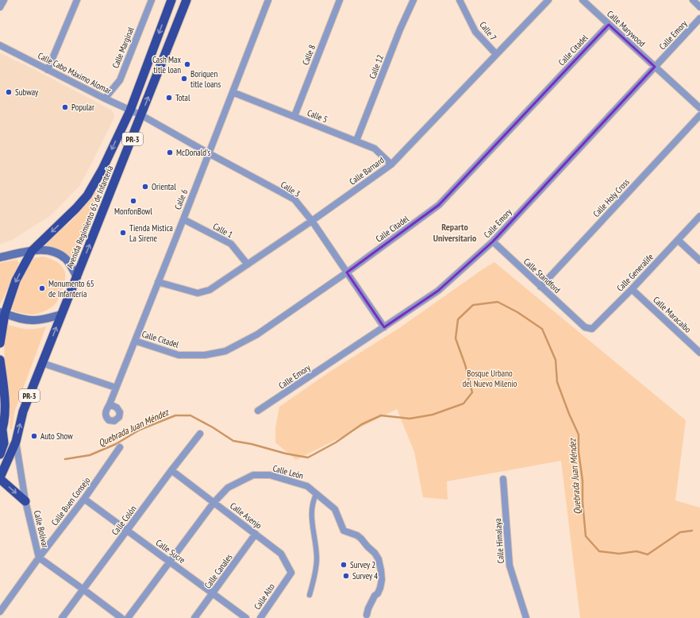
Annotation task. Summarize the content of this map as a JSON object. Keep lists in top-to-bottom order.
{
  "streets": {
    "highway": ["PR-3", "Avenida Regimiento 65 de Infantería"],
    "street": [
      "Calle Marywood",
      "Calle 7",
      "Calle Emory",
      "Calle Marginal",
      "Calle Citadel",
      "Calle 8",
      "Calle 12",
      "Calle Cabo Máximo Alomar",
      "Calle 5",
      "Calle Barnard",
      "Calle 3",
      "Calle Holy Cross",
      "Calle 6",
      "Calle 1",
      "Calle Generalife",
      "Calle Standford",
      "Calle Maracaibo",
      "Calle León",
      "Calle Buen Consejo",
      "Calle Asenjo",
      "Calle Colón",
      "Calle Bolívar",
      "Calle Himalaya",
      "Calle Sucre",
      "Calle Canales",
      "Calle Alto"
    ]
  },
  "crossings": [
    ["Calle Marywood", "Calle Emory"],
    ["Calle Marywood", "Calle Citadel"],
    ["Calle 7", "Calle Barnard"],
    ["Calle Emory", "Calle 3"],
    ["Calle Emory", "Calle Standford"],
    ["Calle Marginal", "Calle Cabo Máximo Alomar"],
    ["Calle Citadel", "Calle 3"],
    ["Calle Citadel", "Calle 6"],
    ["Calle 8", "Calle 5"],
    ["Calle 12", "Calle 5"],
    ["Calle Cabo Máximo Alomar", "Calle 3"],
    ["Calle Cabo Máximo Alomar", "Avenida Regimiento 65 de Infantería"],
    ["Calle 5", "Calle Barnard"],
    ["Calle 5", "Calle 6"],
    ["Calle Barnard", "Calle 3"],
    ["Calle Barnard", "Calle 6"],
    ["Calle Barnard", "Calle 1"],
    ["Calle 3", "Calle 6"],
    ["Calle 3", "Avenida Regimiento 65 de Infantería"],
    ["Calle Holy Cross", "Calle Standford"],
    ["Calle 6", "Calle 1"],
    ["Avenida Regimiento 65 de Infantería", "Calle Bolívar"],
    ["Calle Generalife", "Calle Standford"],
    ["Calle Generalife", "Calle Maracaibo"],
    ["Calle León", "Calle Asenjo"],
    ["Calle León", "Calle Sucre"],
    ["Calle Buen Consejo", "Calle Bolívar"],
    ["Calle Buen Consejo", "Calle Sucre"],
    ["Calle Asenjo", "Calle Colón"],
    ["Calle Asenjo", "Calle Canales"],
    ["Calle Asenjo", "Calle Alto"],
    ["Calle Colón", "Calle Bolívar"],
    ["Calle Colón", "Calle Sucre"],
    ["Calle Sucre", "Calle Canales"]
  ],
  "districts": ["Reparto Universitario"],
  "water": ["Quebrada Juan Méndez"],
  "parks": ["Bosque Urbano del Nuevo Milenio"],
  "places": [
    "Cash Max title loan",
    "Boriquen title loans",
    "Subway",
    "Total",
    "Popular",
    "McDonald's",
    "Oriental",
    "MonfonBowl",
    "Tienda Mistica La Sirene",
    "Monumento 65 de Infantería",
    "Auto Show",
    "Survey 2",
    "Survey 4"
  ]
}
